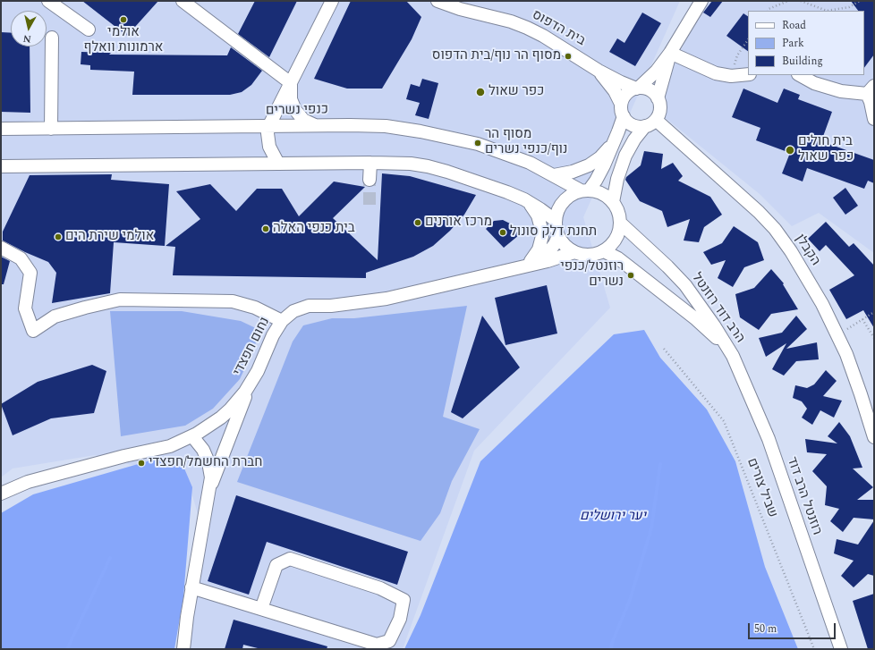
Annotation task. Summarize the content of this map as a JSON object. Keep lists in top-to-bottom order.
{
  "streets": {
    "street": [
      "בית הדפוס",
      "כנפי נשרים",
      "הקבלן",
      "הרב דוד רוזנטל",
      "נחום חפצדי",
      "רוזנטל הרב דוד"
    ],
    "path": ["שביל צורים"]
  },
  "crossings": [
    ["בית הדפוס", "הקבלן"],
    ["כנפי נשרים", "הרב דוד רוזנטל"],
    ["כנפי נשרים", "נחום חפצדי"],
    ["הרב דוד רוזנטל", "נחום חפצדי"],
    ["הרב דוד רוזנטל", "רוזנטל הרב דוד"]
  ],
  "parks": ["יער ירושלים"],
  "places": [
    "אולמי ארמונות וואלף",
    "מסוף הר נוף/בית הדפוס",
    "כפר שאול",
    "מסוף הר נוף/כנפי נשרים",
    "בית חולים כפר שאול",
    "מרכז אורנים",
    "בית כנפי האלה",
    "תחנת דלק סונול",
    "אולמי שירת הים",
    "רוזנטל/כנפי נשרים",
    "חברת החשמל/חפצדי"
  ],
  "legend": ["Road", "Park", "Building"],
  "scale_bar": "50 m",
  "north": "bottom"
}
